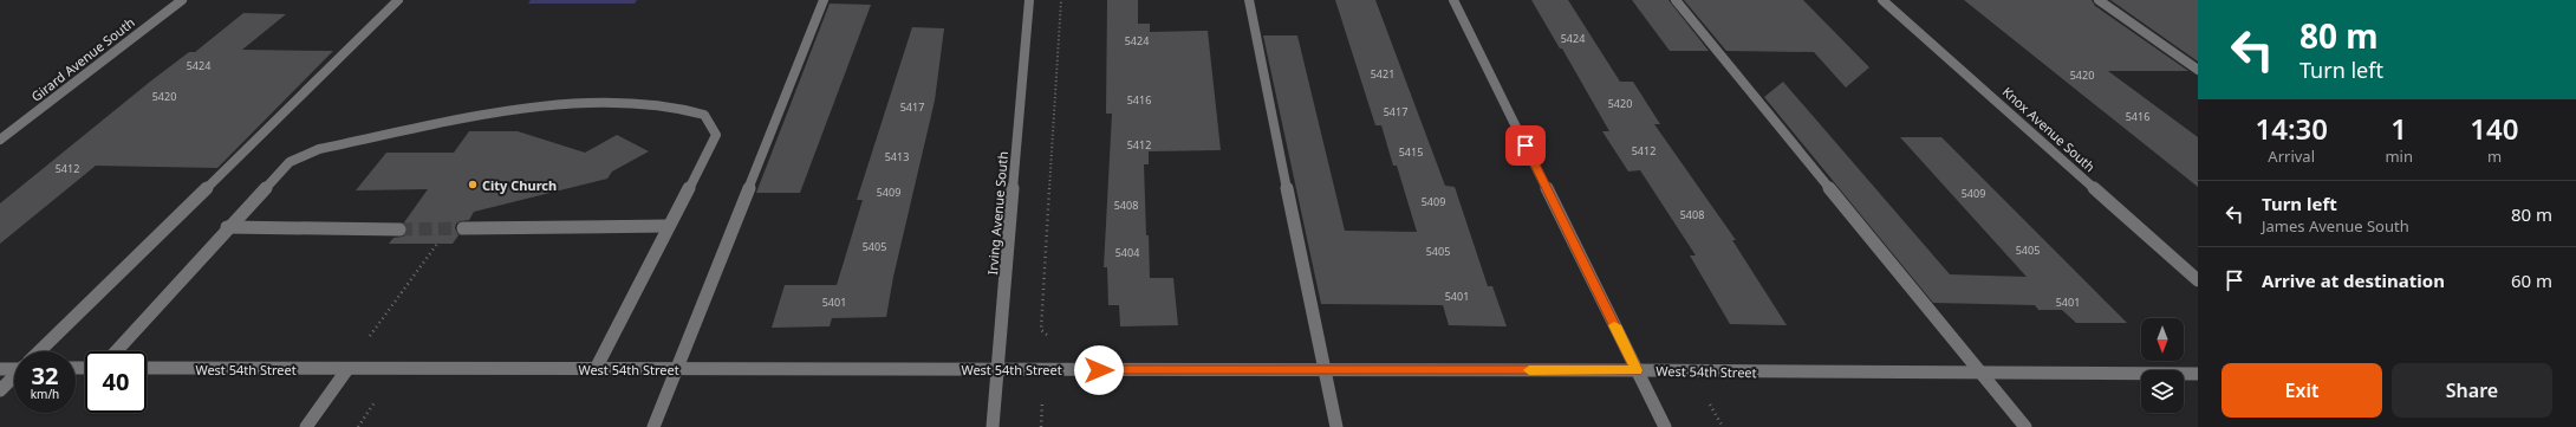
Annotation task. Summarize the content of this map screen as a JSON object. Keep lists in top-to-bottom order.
{
  "streets": {
    "street": [
      "Girard Avenue South",
      "Knox Avenue South",
      "Irving Avenue South",
      "West 54th Street"
    ]
  },
  "crossings": [
    ["Irving Avenue South", "West 54th Street"]
  ],
  "places": ["City Church"],
  "house_numbers": [
    "5424",
    "5424",
    "5424",
    "5421",
    "5420",
    "5420",
    "5416",
    "5420",
    "5417",
    "5417",
    "5416",
    "5412",
    "5412",
    "5415",
    "5413",
    "5412",
    "5409",
    "5409",
    "5409",
    "5408",
    "5408",
    "5405",
    "5405",
    "5405",
    "5404",
    "5401",
    "5401",
    "5401"
  ],
  "north": "bottom",
  "page": {
    "turn": ["80 m", "Turn left"],
    "eta": [
      "14:30",
      "Arrival",
      "1",
      "min",
      "140",
      "m"
    ],
    "list": [
      {
        "name": "Turn left",
        "note": "James Avenue South",
        "value": "80 m"
      },
      {
        "name": "Arrive at destination",
        "value": "60 m"
      }
    ],
    "speed": "32 km/h",
    "limit": "40",
    "buttons": ["Exit", "Share"]
  }
}
